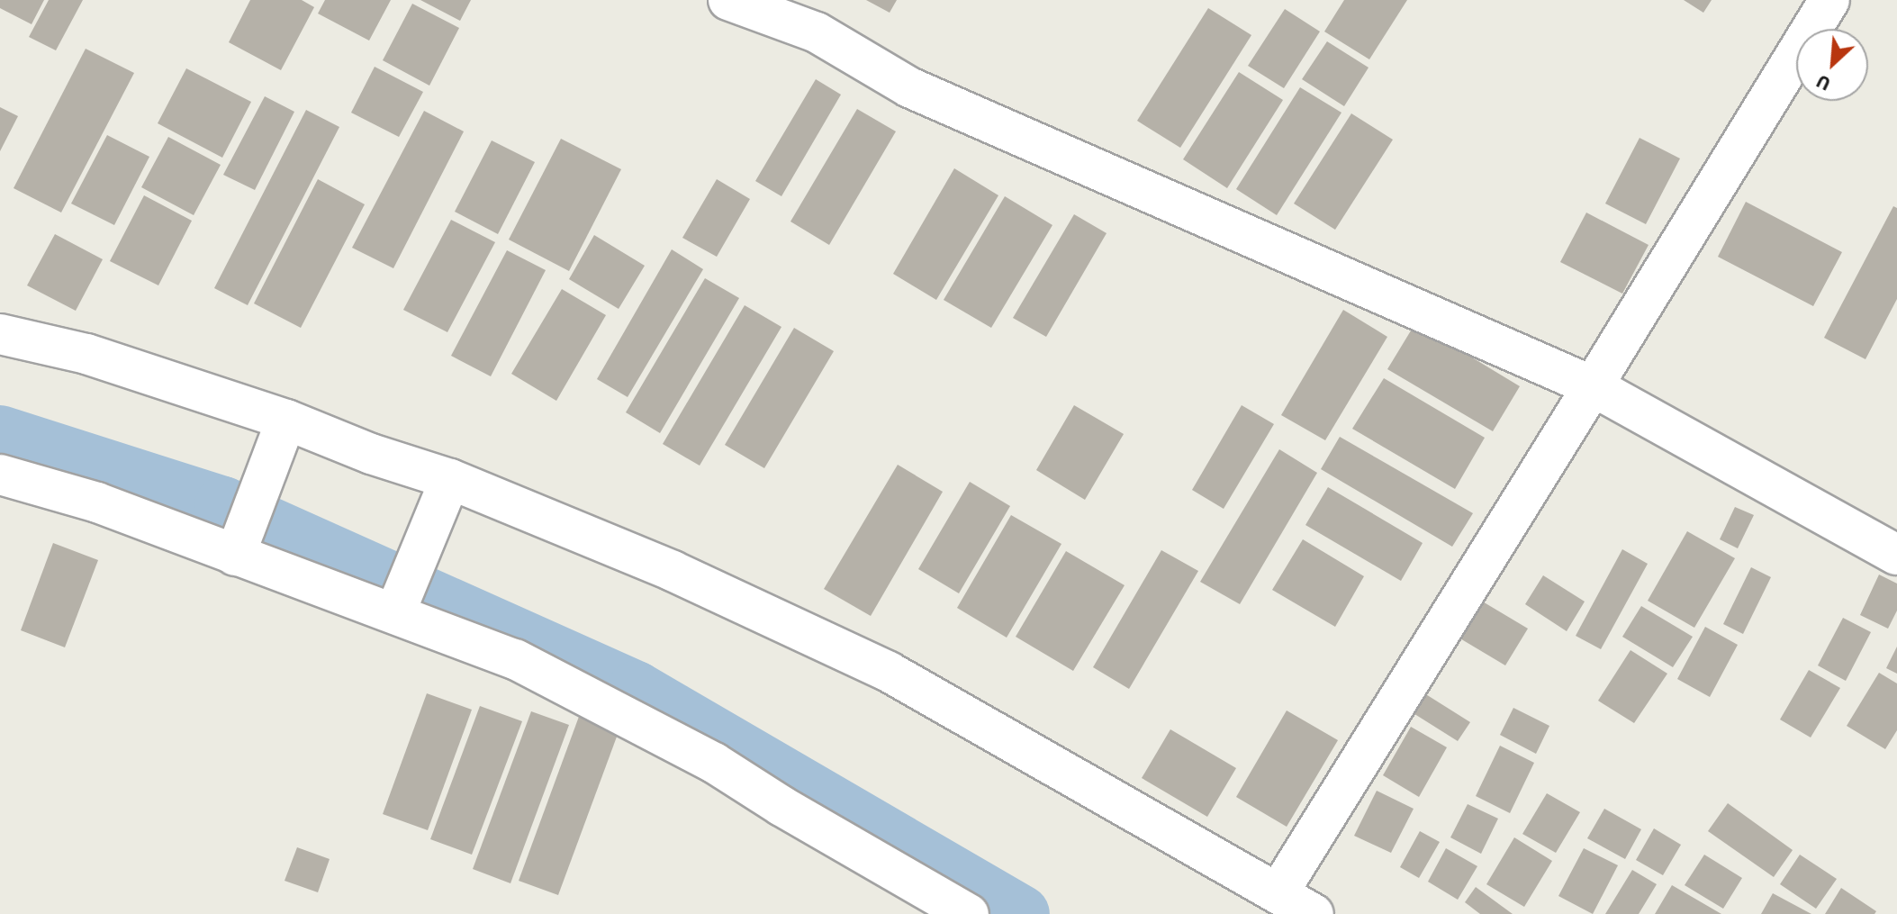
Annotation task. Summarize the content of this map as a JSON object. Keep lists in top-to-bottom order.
{
  "north": "bottom left"
}
